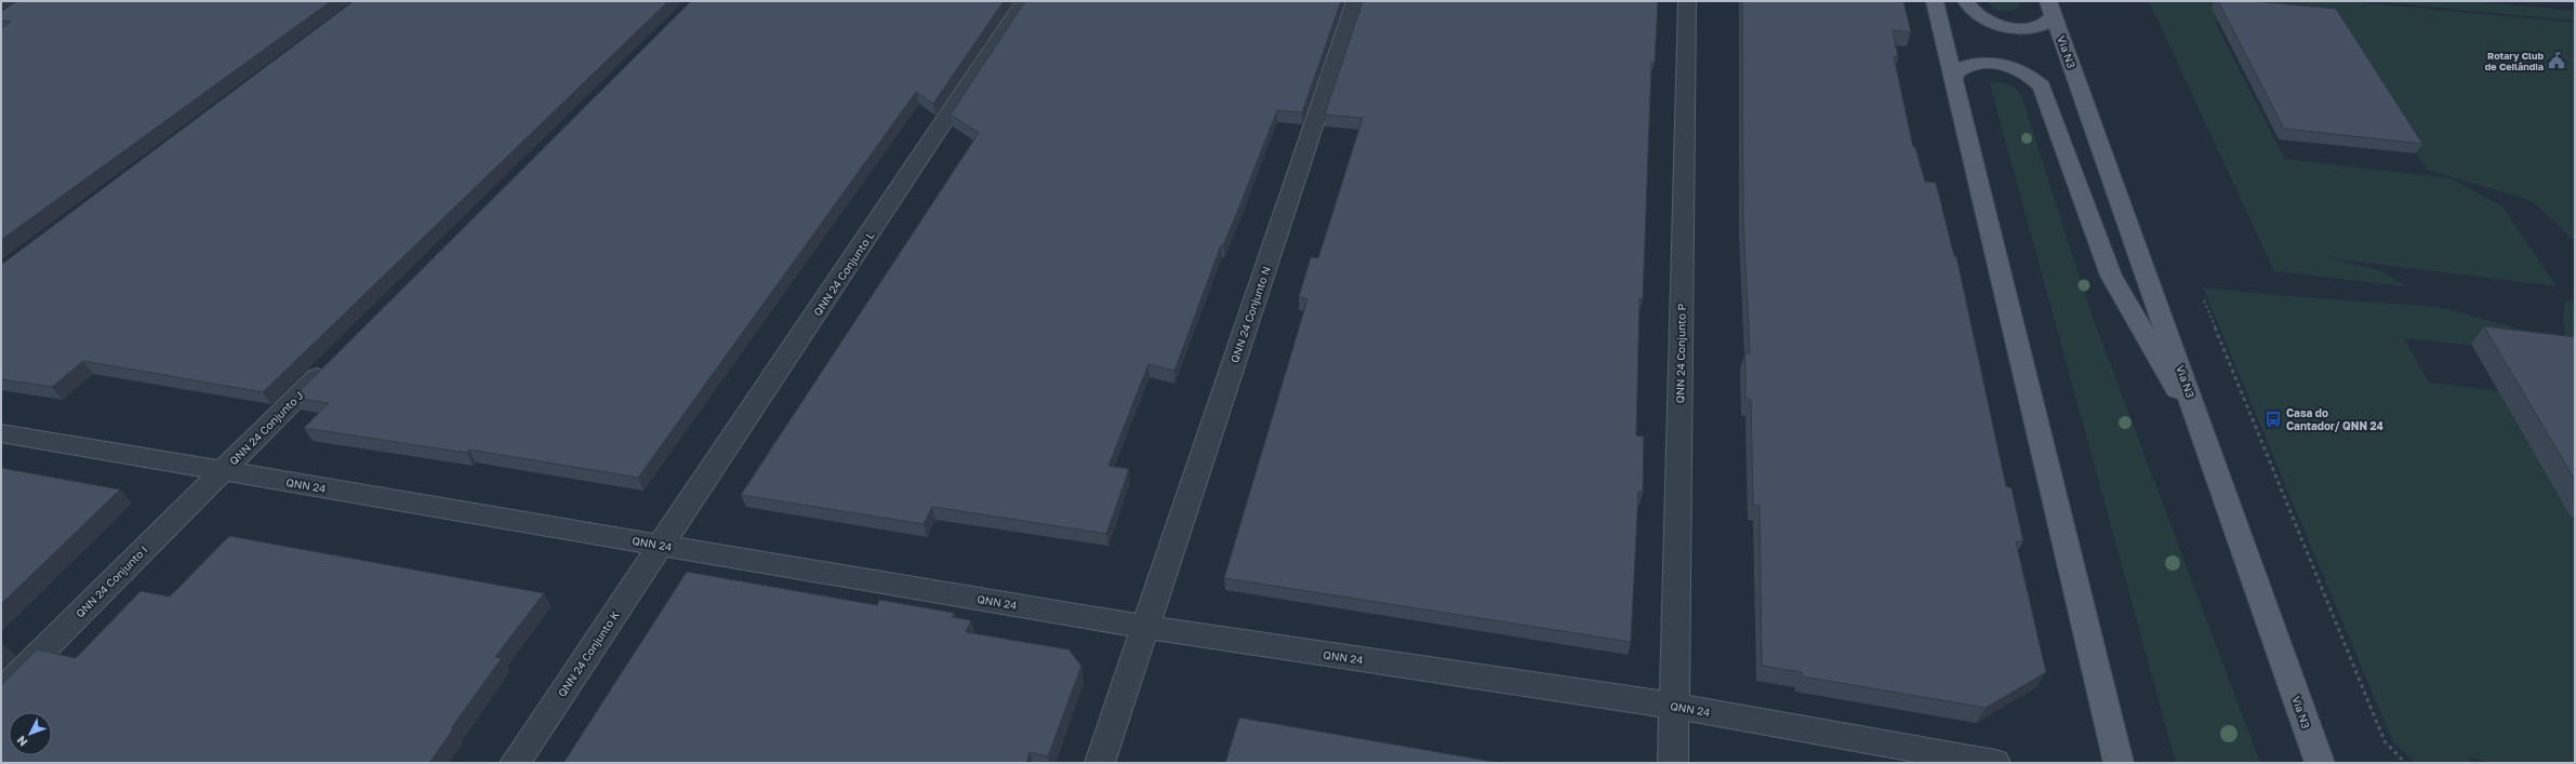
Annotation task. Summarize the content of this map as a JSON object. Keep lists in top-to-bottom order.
{
  "streets": {
    "main road": ["Via N3"],
    "street": [
      "QNN 24 Conjunto L",
      "QNN 24 Conjunto N",
      "QNN 24 Conjunto P",
      "QNN 24 Conjunto J",
      "QNN 24",
      "QNN 24 Conjunto I",
      "QNN 24 Conjunto K"
    ]
  },
  "crossings": [
    ["QNN 24 Conjunto L", "QNN 24"],
    ["QNN 24 Conjunto L", "QNN 24 Conjunto K"],
    ["QNN 24 Conjunto N", "QNN 24"],
    ["QNN 24 Conjunto P", "QNN 24"],
    ["QNN 24 Conjunto J", "QNN 24"],
    ["QNN 24 Conjunto J", "QNN 24 Conjunto I"],
    ["QNN 24", "QNN 24 Conjunto I"],
    ["QNN 24", "QNN 24 Conjunto K"]
  ],
  "places": {
    "public building": ["Rotary Club de Ceilândia"],
    "bus stop": ["Casa do Cantador/ QNN 24"]
  },
  "north": "bottom left"
}
